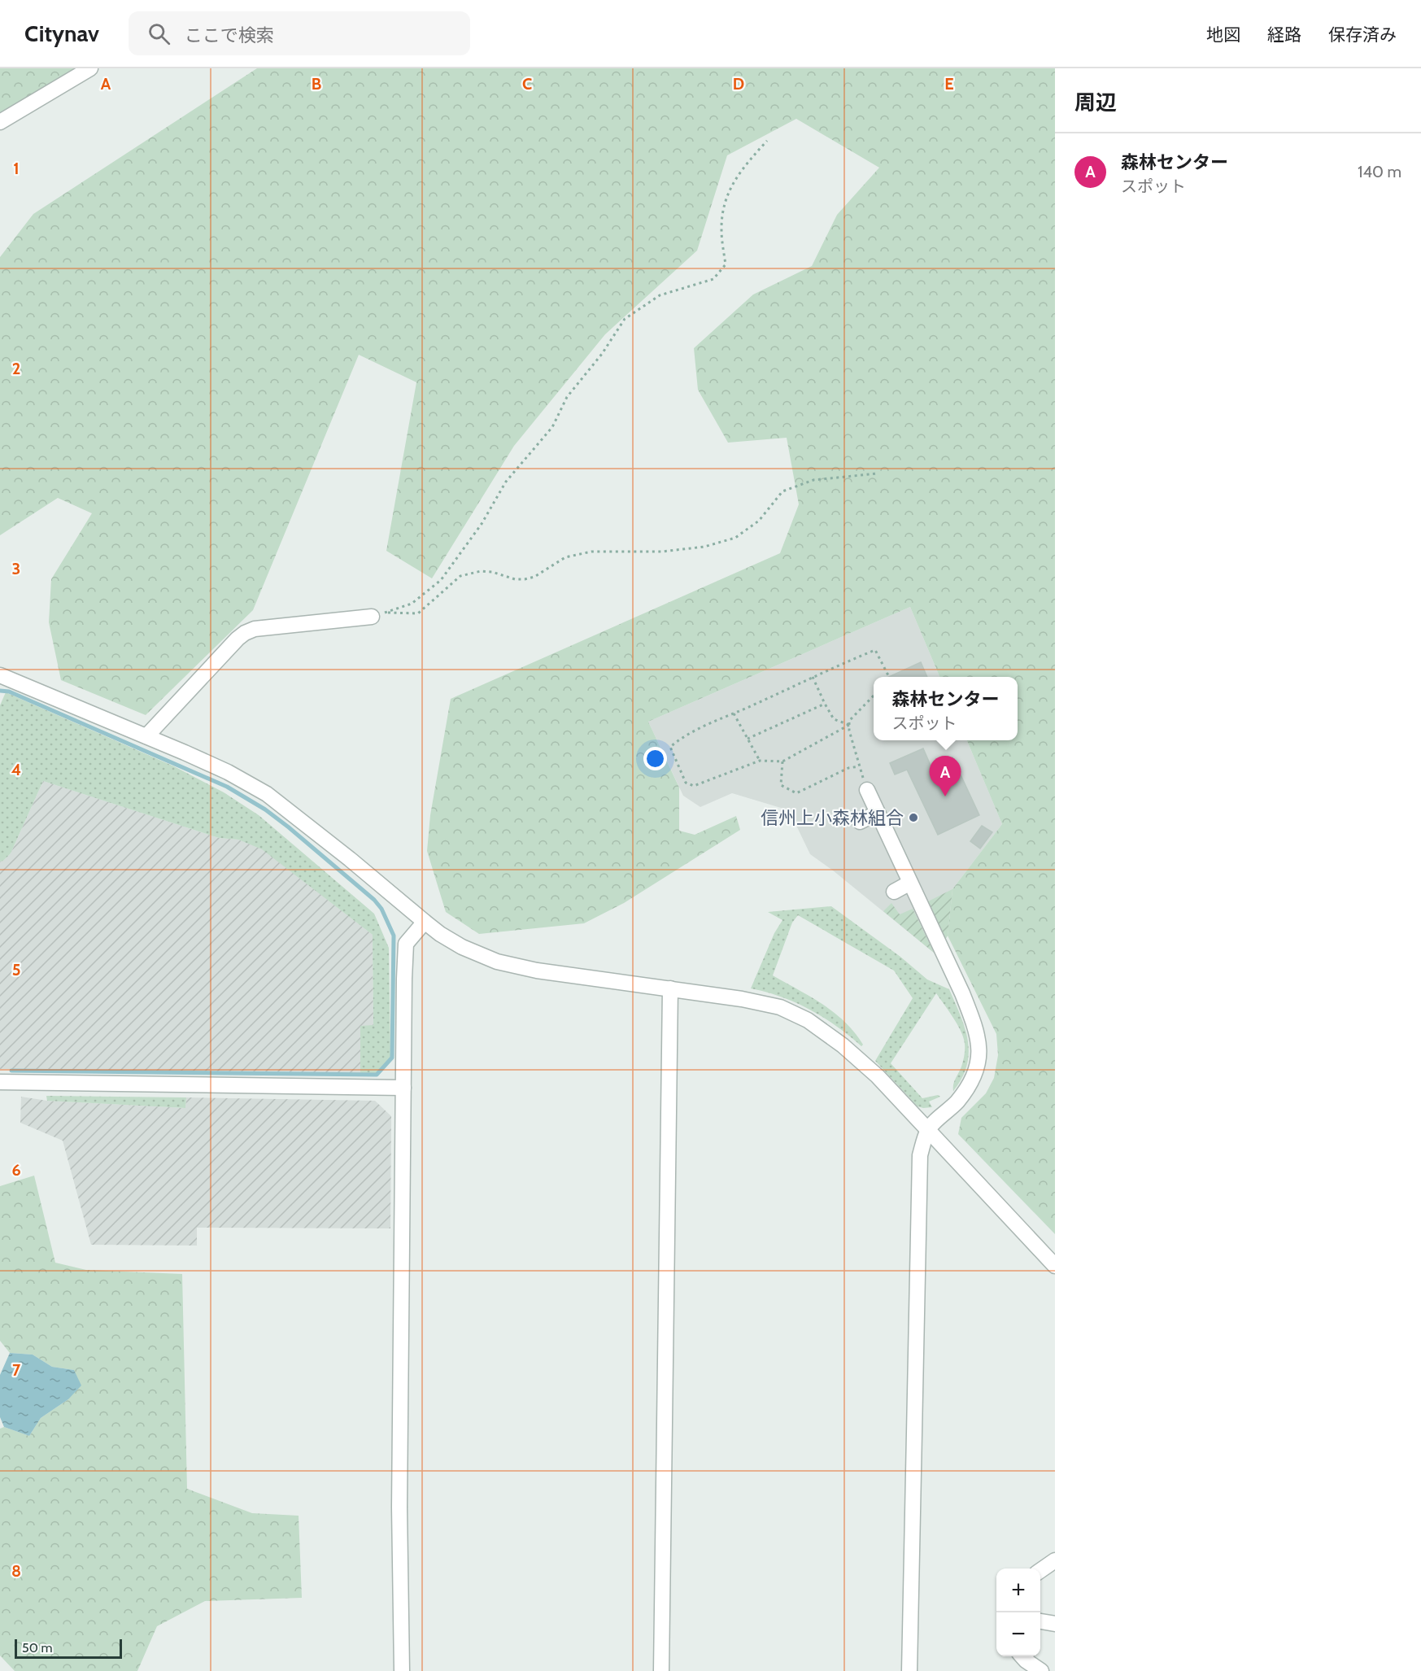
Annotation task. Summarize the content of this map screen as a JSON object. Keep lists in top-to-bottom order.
{
  "places": ["信州上小森林組合"],
  "scale_bar": "50 m",
  "page": {
    "header": "Citynav",
    "search": "ここで検索",
    "nav": ["地図", "経路", "保存済み"],
    "heading": "周辺",
    "list": [
      {
        "mark": "A",
        "name": "森林センター",
        "note": "スポット",
        "value": "140 m"
      }
    ],
    "popup": ["森林センター", "スポット"],
    "pins": "A",
    "map_buttons": ["+", "−"],
    "scale": "50 m"
  },
  "grid": {
    "columns": [
      "A",
      "B",
      "C",
      "D",
      "E"
    ],
    "rows": [
      "1",
      "2",
      "3",
      "4",
      "5",
      "6",
      "7",
      "8"
    ]
  }
}
